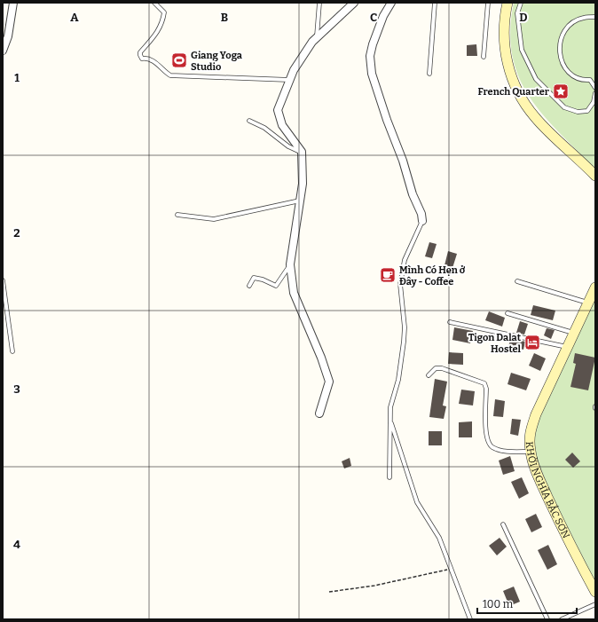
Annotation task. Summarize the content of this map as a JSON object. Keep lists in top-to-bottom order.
{
  "streets": {
    "street": ["KHỞI NGHĨA BẮC SƠN"]
  },
  "places": {
    "sports": ["Giang Yoga Studio"],
    "place": ["French Quarter"],
    "cafe": ["Mình Có Hẹn ở Đây - Coffee"],
    "hotel": ["Tigon Dalat Hostel"]
  },
  "scale_bar": "100 m",
  "grid": {
    "columns": [
      "A",
      "B",
      "C",
      "D"
    ],
    "rows": [
      "1",
      "2",
      "3",
      "4"
    ]
  }
}
